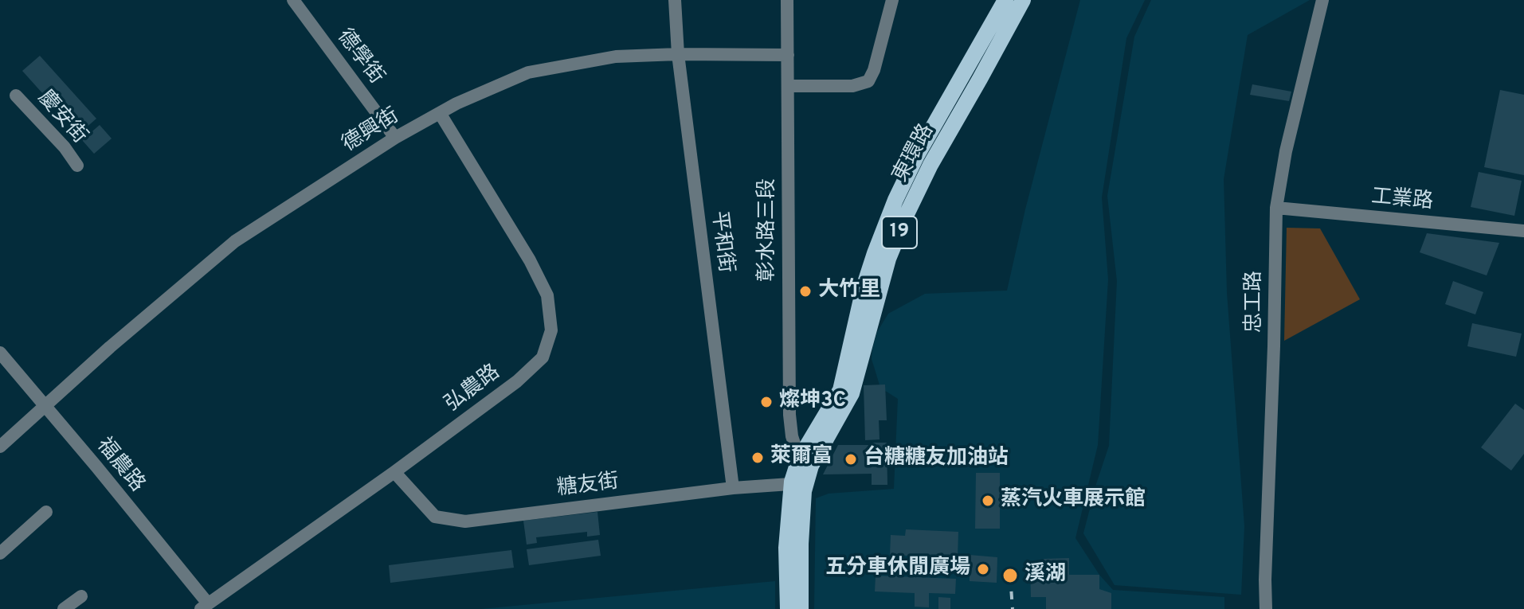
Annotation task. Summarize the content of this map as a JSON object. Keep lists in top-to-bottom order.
{
  "streets": {
    "main road": ["東環路", "19"],
    "street": [
      "德學街",
      "慶安街",
      "德興街",
      "工業路",
      "彰水路三段",
      "平和街",
      "忠工路",
      "弘農路",
      "福農路",
      "糖友街"
    ]
  },
  "crossings": [
    ["德學街", "德興街"],
    ["德興街", "彰水路三段"],
    ["德興街", "平和街"],
    ["德興街", "弘農路"],
    ["德興街", "福農路"],
    ["東環路", "彰水路三段"],
    ["東環路", "19"],
    ["東環路", "糖友街"],
    ["工業路", "忠工路"],
    ["彰水路三段", "19"],
    ["19", "糖友街"],
    ["平和街", "糖友街"],
    ["弘農路", "福農路"],
    ["弘農路", "糖友街"]
  ],
  "places": [
    "大竹里",
    "燦坤3C",
    "萊爾富",
    "台糖糖友加油站",
    "蒸汽火車展示館",
    "五分車休閒廣場",
    "溪湖"
  ]
}
